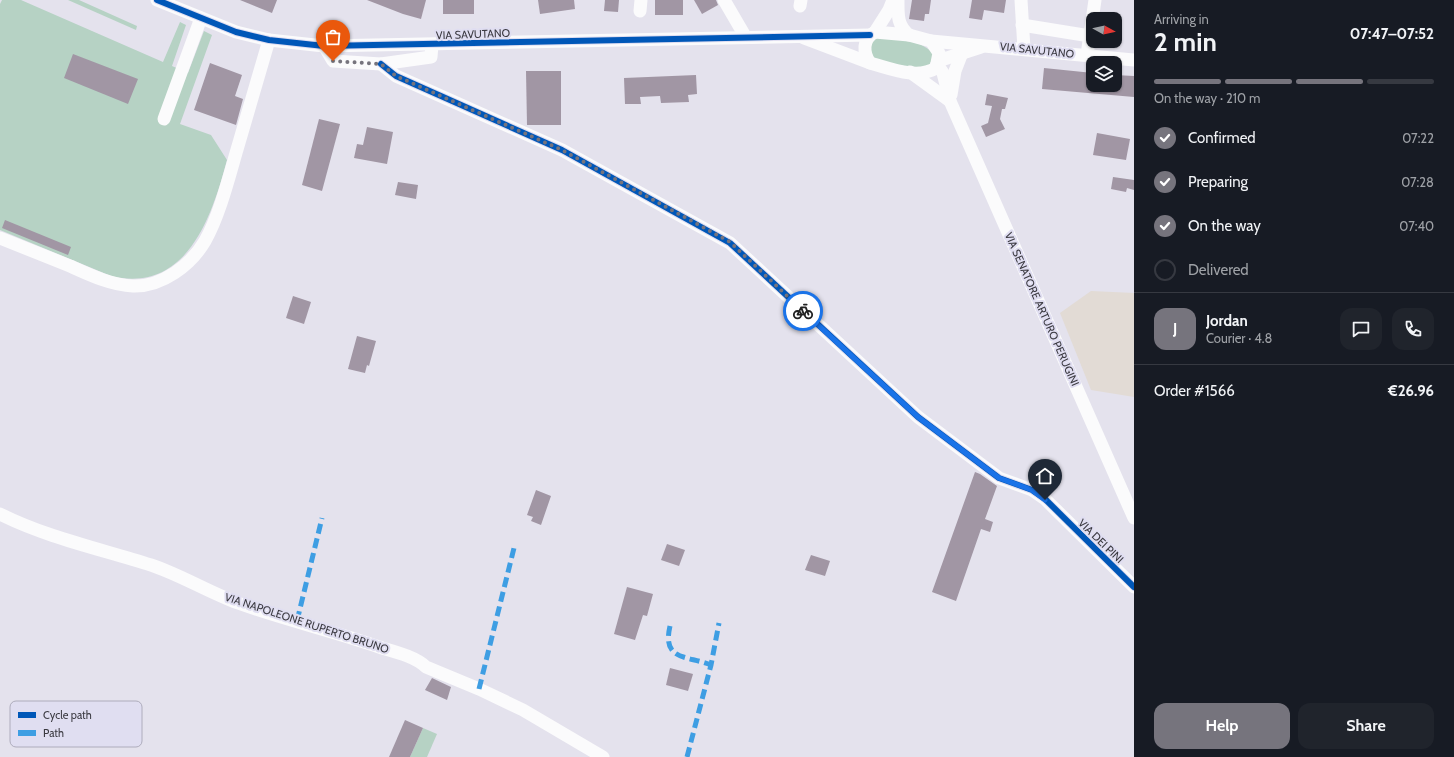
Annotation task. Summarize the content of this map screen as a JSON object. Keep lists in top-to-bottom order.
{
  "streets": {
    "street": [
      "VIA SAVUTANO",
      "VIA SENATORE ARTURO PERUGINI",
      "VIA DEI PINI",
      "VIA NAPOLEONE RUPERTO BRUNO"
    ]
  },
  "crossings": [
    ["VIA SAVUTANO", "VIA SENATORE ARTURO PERUGINI"]
  ],
  "legend": ["Cycle path", "Path"],
  "north": "right",
  "page": {
    "heading": ["2 min", "Arriving in", "07:47–07:52"],
    "panel": [
      "Jordan",
      "Courier · 4.8",
      "Order #1566",
      "€26.96"
    ],
    "bar": "On the way · 210 m",
    "list": [
      ["Confirmed", "07:22"],
      ["Preparing", "07:28"],
      ["On the way", "07:40"],
      "Delivered"
    ],
    "round": "J",
    "buttons": ["Help", "Share"]
  }
}
